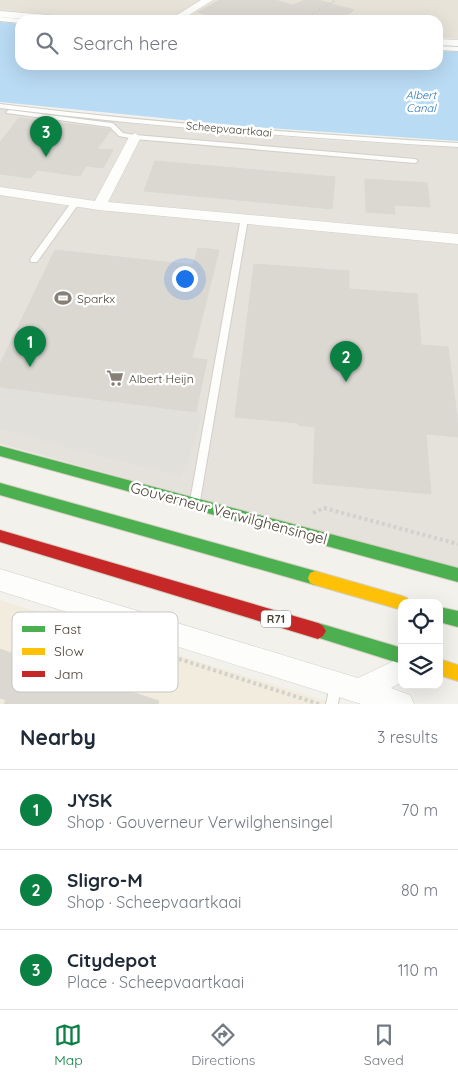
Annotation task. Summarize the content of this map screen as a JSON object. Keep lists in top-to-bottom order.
{
  "streets": {
    "main road": ["Gouverneur Verwilghensingel", "R71"],
    "lane": ["Scheepvaartkaai"]
  },
  "water": ["Albert Canal"],
  "places": {
    "sports": ["Sparkx"],
    "supermarket": ["Albert Heijn"]
  },
  "legend": ["Fast", "Slow", "Jam"],
  "page": {
    "search": "Search here",
    "pins": ["3", "1", "2"],
    "heading": ["Nearby", "3 results"],
    "list": [
      {
        "mark": "1",
        "name": "JYSK",
        "note": "Shop · Gouverneur Verwilghensingel",
        "value": "70 m"
      },
      {
        "mark": "2",
        "name": "Sligro-M",
        "note": "Shop · Scheepvaartkaai",
        "value": "80 m"
      },
      {
        "mark": "3",
        "name": "Citydepot",
        "note": "Place · Scheepvaartkaai",
        "value": "110 m"
      }
    ],
    "nav": ["Map", "Directions", "Saved"]
  }
}
